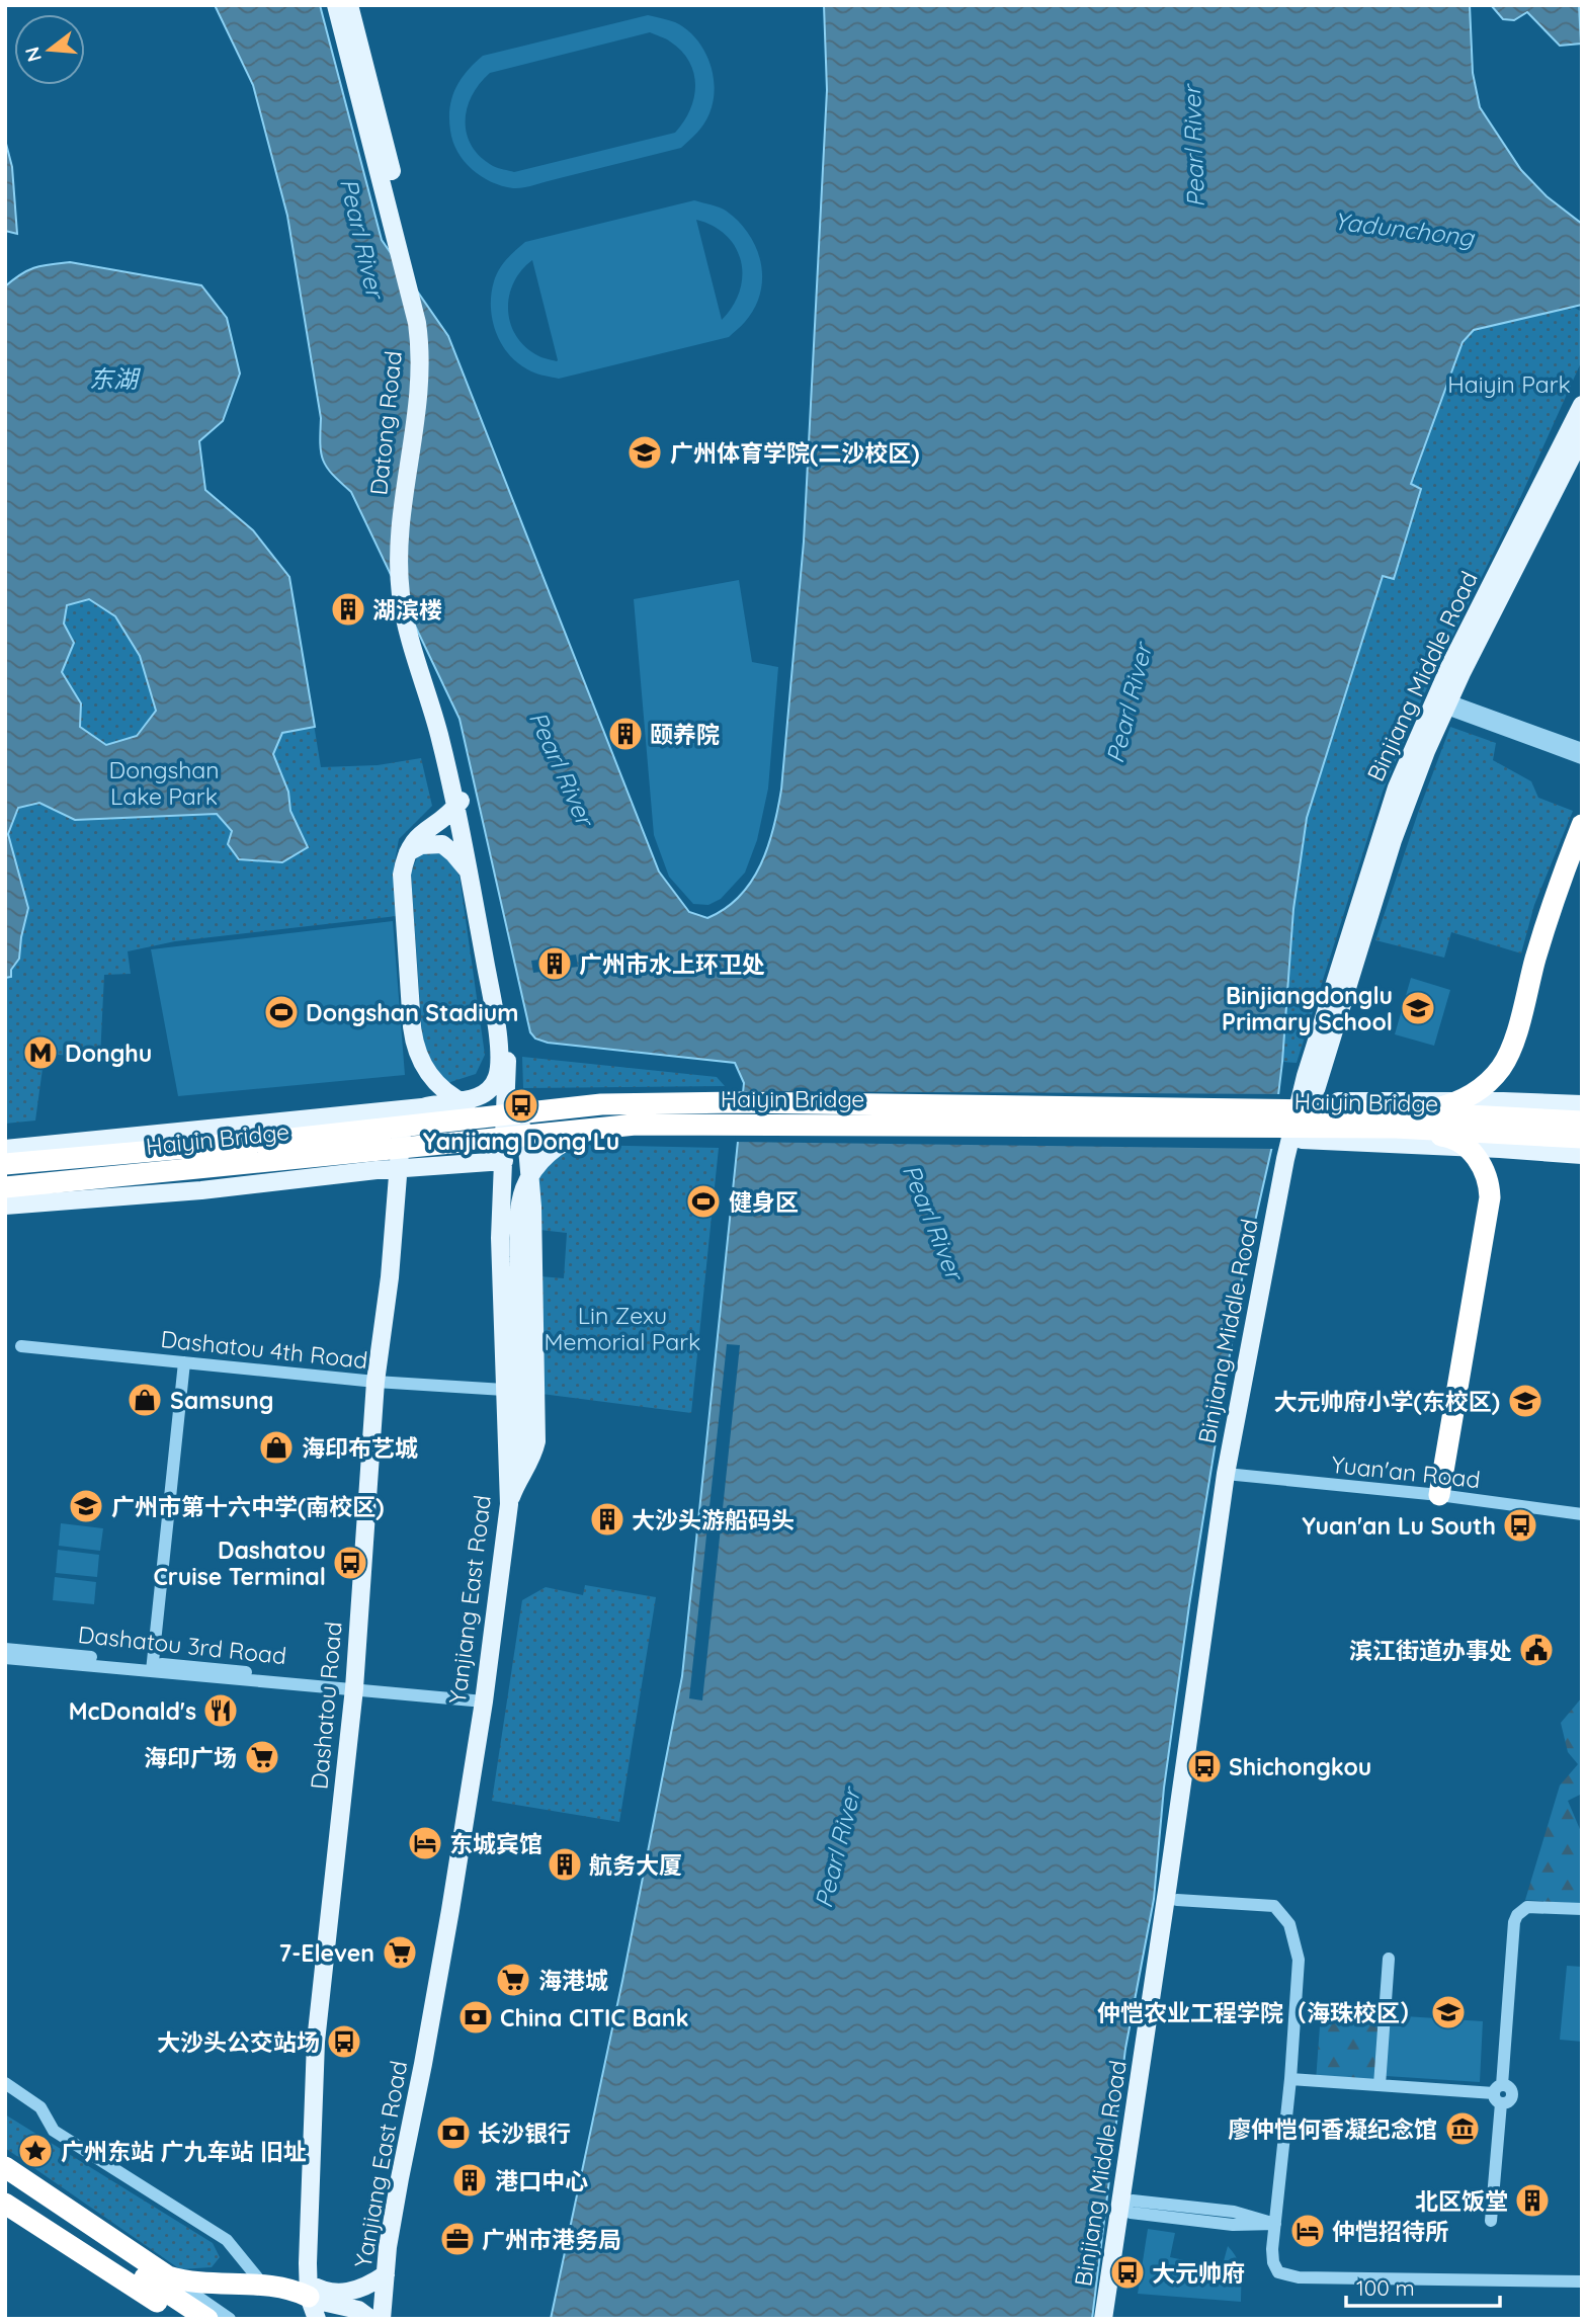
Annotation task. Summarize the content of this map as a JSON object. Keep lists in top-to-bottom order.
{
  "streets": {
    "highway": ["Haiyin Bridge"],
    "main road": [
      "Datong Road",
      "Binjiang Middle Road",
      "Yanjiang East Road",
      "Dashatou Road"
    ],
    "street": ["Dashatou 4th Road", "Yuan'an Road", "Dashatou 3rd Road"]
  },
  "crossings": [
    ["Datong Road", "Yanjiang East Road"],
    ["Binjiang Middle Road", "Yuan'an Road"],
    ["Dashatou 4th Road", "Yanjiang East Road"],
    ["Dashatou 4th Road", "Dashatou Road"],
    ["Yanjiang East Road", "Dashatou 3rd Road"],
    ["Dashatou 3rd Road", "Dashatou Road"]
  ],
  "water": ["Pearl River", "Yadunchong", "东湖"],
  "parks": ["Haiyin Park", "Dongshan Lake Park", "Lin Zexu Memorial Park"],
  "places": {
    "school or university": [
      "广州体育学院(二沙校区)",
      "Binjiangdonglu Primary School",
      "大元帅府小学(东校区)",
      "广州市第十六中学(南校区)",
      "仲恺农业工程学院（海珠校区）"
    ],
    "building": [
      "湖滨楼",
      "颐养院",
      "广州市水上环卫处",
      "大沙头游船码头",
      "航务大厦",
      "港口中心",
      "北区饭堂"
    ],
    "sports": ["Dongshan Stadium", "健身区"],
    "metro station": ["Donghu"],
    "bus stop": [
      "Yanjiang Dong Lu",
      "Yuan'an Lu South",
      "Dashatou Cruise Terminal",
      "Shichongkou",
      "大沙头公交站场",
      "大元帅府"
    ],
    "shop": ["Samsung", "海印布艺城"],
    "public building": ["滨江街道办事处"],
    "restaurant": ["McDonald's"],
    "supermarket": ["海印广场", "7-Eleven", "海港城"],
    "hotel": ["东城宾馆", "仲恺招待所"],
    "bank": ["China CITIC Bank", "长沙银行"],
    "museum": ["廖仲恺何香凝纪念馆"],
    "place": ["广州东站 广九车站 旧址"],
    "office": ["广州市港务局"]
  },
  "scale_bar": "100 m",
  "north": "left"
}
